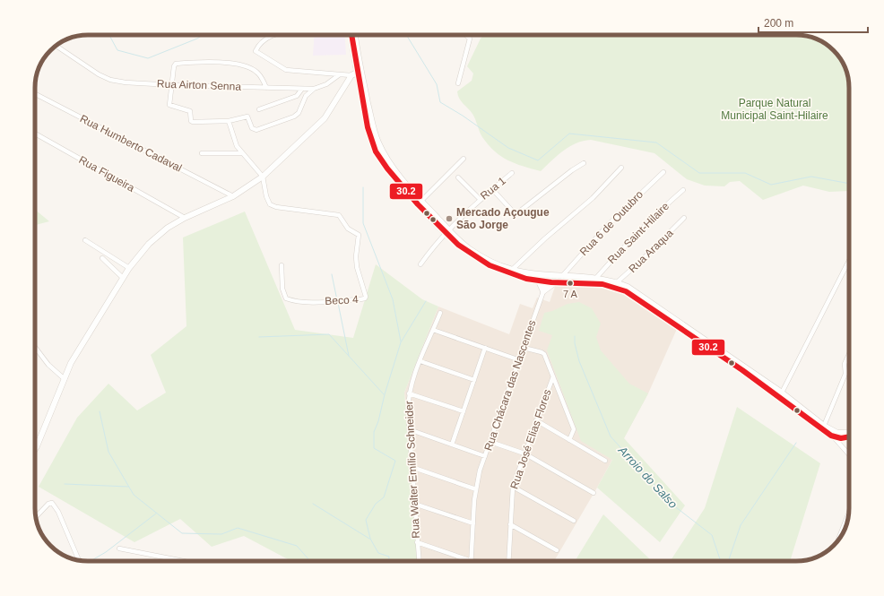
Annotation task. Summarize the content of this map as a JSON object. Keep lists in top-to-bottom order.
{
  "streets": {
    "street": [
      "Rua Airton Senna",
      "Rua Humberto Cadaval",
      "Rua Figueira",
      "Rua 1",
      "Rua 6 de Outubro",
      "Rua Saint-Hilaire",
      "Rua Araqua",
      "Beco 4",
      "Rua Chácara das Nascentes",
      "Rua José Elias Flores",
      "Rua Walter Emílio Schneider"
    ]
  },
  "water": ["Arroio do Salso"],
  "parks": ["Parque Natural Municipal Saint-Hilaire"],
  "places": ["Mercado Açougue São Jorge", "7 A"],
  "lines": ["transit line 30.2"],
  "scale_bar": "200 m"
}
